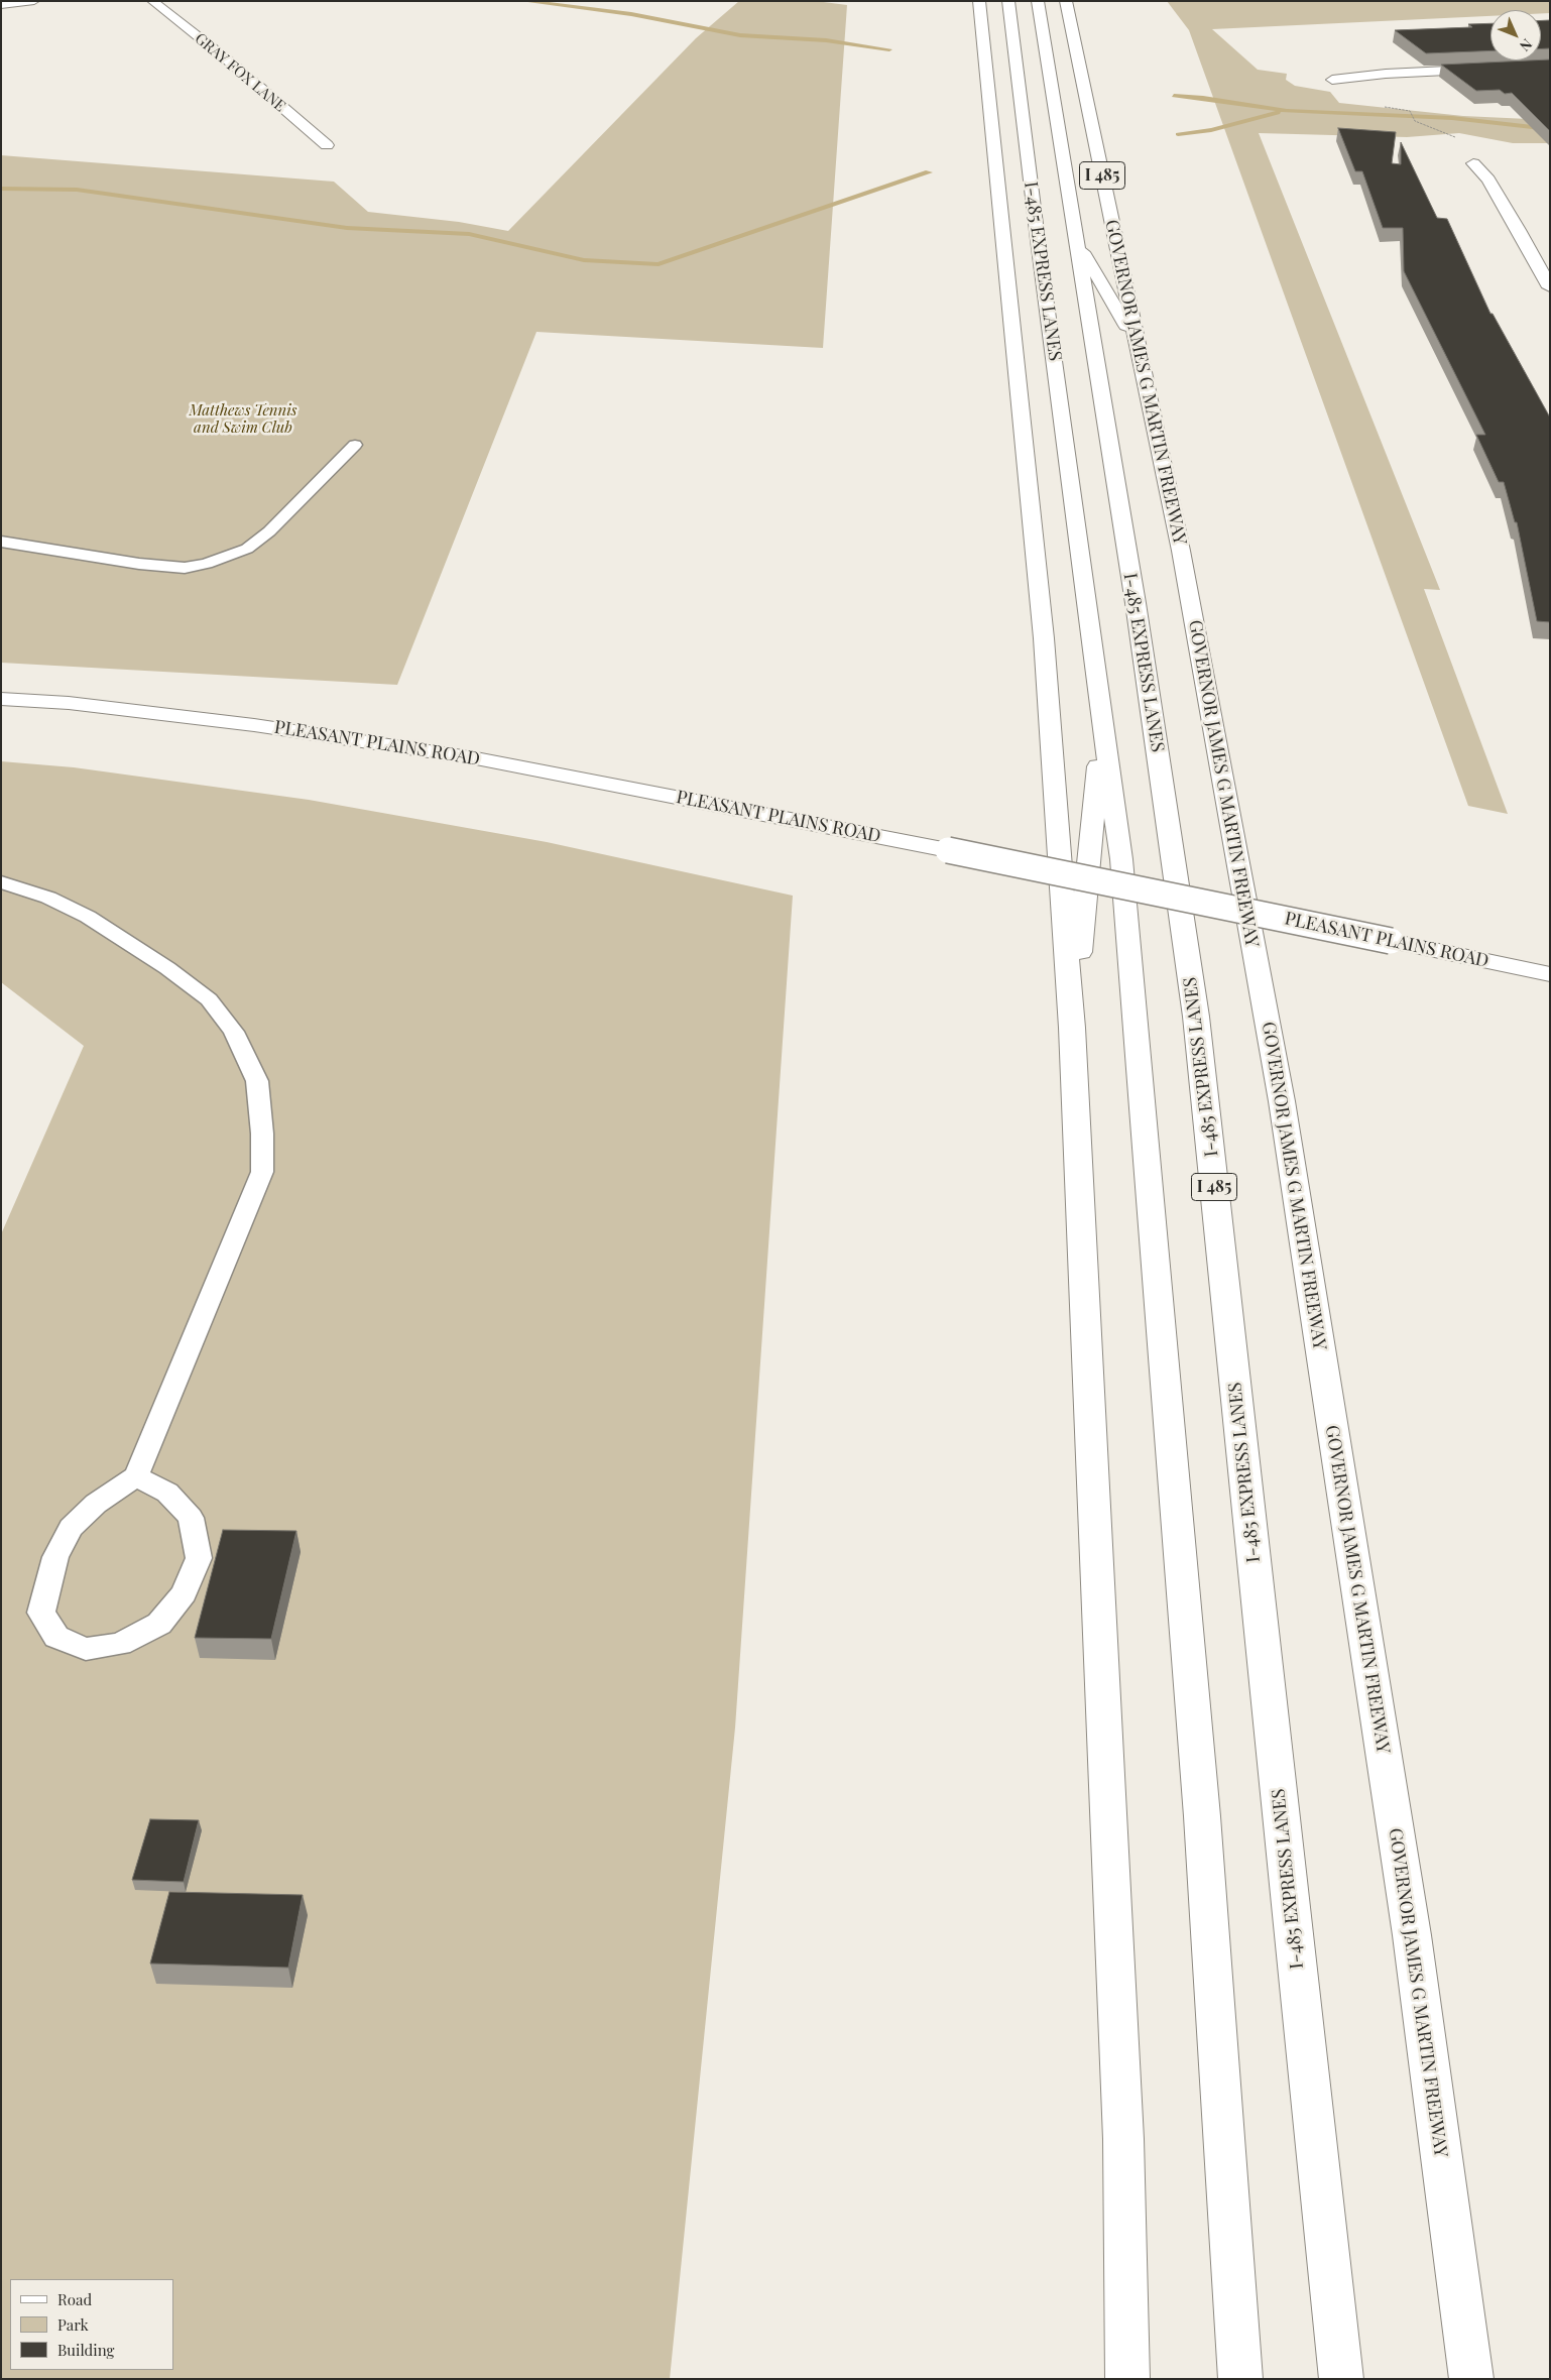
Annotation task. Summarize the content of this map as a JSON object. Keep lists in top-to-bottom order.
{
  "streets": {
    "main road": [
      "GRAY FOX LANE",
      "I 485",
      "I-485 EXPRESS LANES",
      "GOVERNOR JAMES G MARTIN FREEWAY",
      "PLEASANT PLAINS ROAD"
    ]
  },
  "parks": ["Matthews Tennis and Swim Club"],
  "legend": ["Road", "Park", "Building"],
  "north": "bottom right"
}
